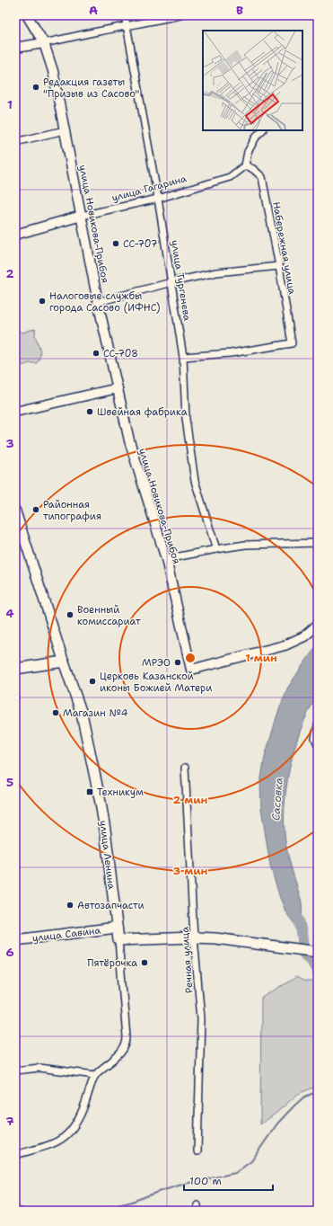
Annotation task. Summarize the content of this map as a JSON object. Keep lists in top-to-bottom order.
{
  "streets": {
    "main road": ["улица Ленина", "улица Савина"],
    "street": [
      "улица Гагарина",
      "улица Новикова-Прибоя",
      "Набережная улица",
      "улица Тургенева",
      "Речная улица"
    ]
  },
  "crossings": [
    ["улица Гагарина", "улица Новикова-Прибоя"],
    ["улица Гагарина", "Набережная улица"],
    ["улица Гагарина", "улица Тургенева"],
    ["Набережная улица", "улица Тургенева"],
    ["улица Ленина", "улица Савина"]
  ],
  "water": ["Сасовка"],
  "places": {
    "other": [
      "Редакция газеты \"Призыв из Сасово\"",
      "СС-707",
      "Налоговые службы города Сасово (ИФНС)",
      "СС-708",
      "Швейная фабрика",
      "Районная типография",
      "Военный комиссариат",
      "МРЭО",
      "Церковь Казанской иконы Божией Матери",
      "Магазин №4",
      "Автозапчасти",
      "Пятёрочка"
    ],
    "transit": ["Техникум"]
  },
  "scale_bar": "100 m",
  "grid": {
    "columns": ["A", "B"],
    "rows": [
      "1",
      "2",
      "3",
      "4",
      "5",
      "6",
      "7"
    ]
  },
  "rings": ["1 мин", "2 мин", "3 мин"]
}
